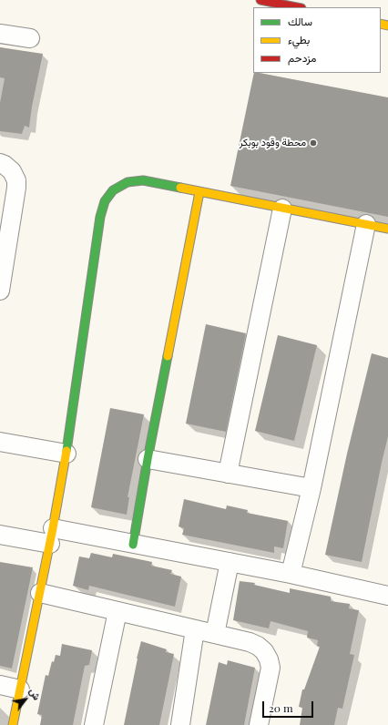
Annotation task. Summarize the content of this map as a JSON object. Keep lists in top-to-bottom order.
{
  "places": ["محطة وقود بوبكر"],
  "legend": ["سالك", "بطيء", "مزدحم"],
  "scale_bar": "20 m",
  "north": "top right"
}
